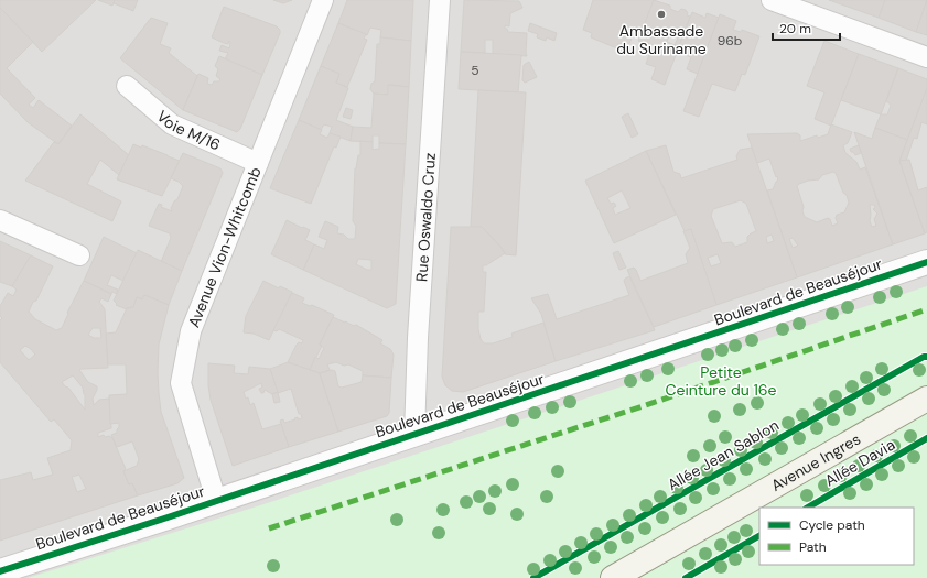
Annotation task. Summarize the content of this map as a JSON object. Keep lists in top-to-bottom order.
{
  "streets": {
    "main road": ["Avenue Ingres"],
    "street": [
      "Voie M/16",
      "Rue Oswaldo Cruz",
      "Avenue Vion-Whitcomb",
      "Boulevard de Beauséjour"
    ],
    "cycle path": ["Allée Jean Sablon", "Allée Davia"]
  },
  "crossings": [
    ["Voie M/16", "Avenue Vion-Whitcomb"],
    ["Rue Oswaldo Cruz", "Boulevard de Beauséjour"],
    ["Avenue Vion-Whitcomb", "Boulevard de Beauséjour"]
  ],
  "parks": ["Petite Ceinture du 16e"],
  "places": ["Ambassade du Suriname"],
  "house_numbers": ["96b", "5"],
  "legend": ["Cycle path", "Path"],
  "scale_bar": "20 m"
}
